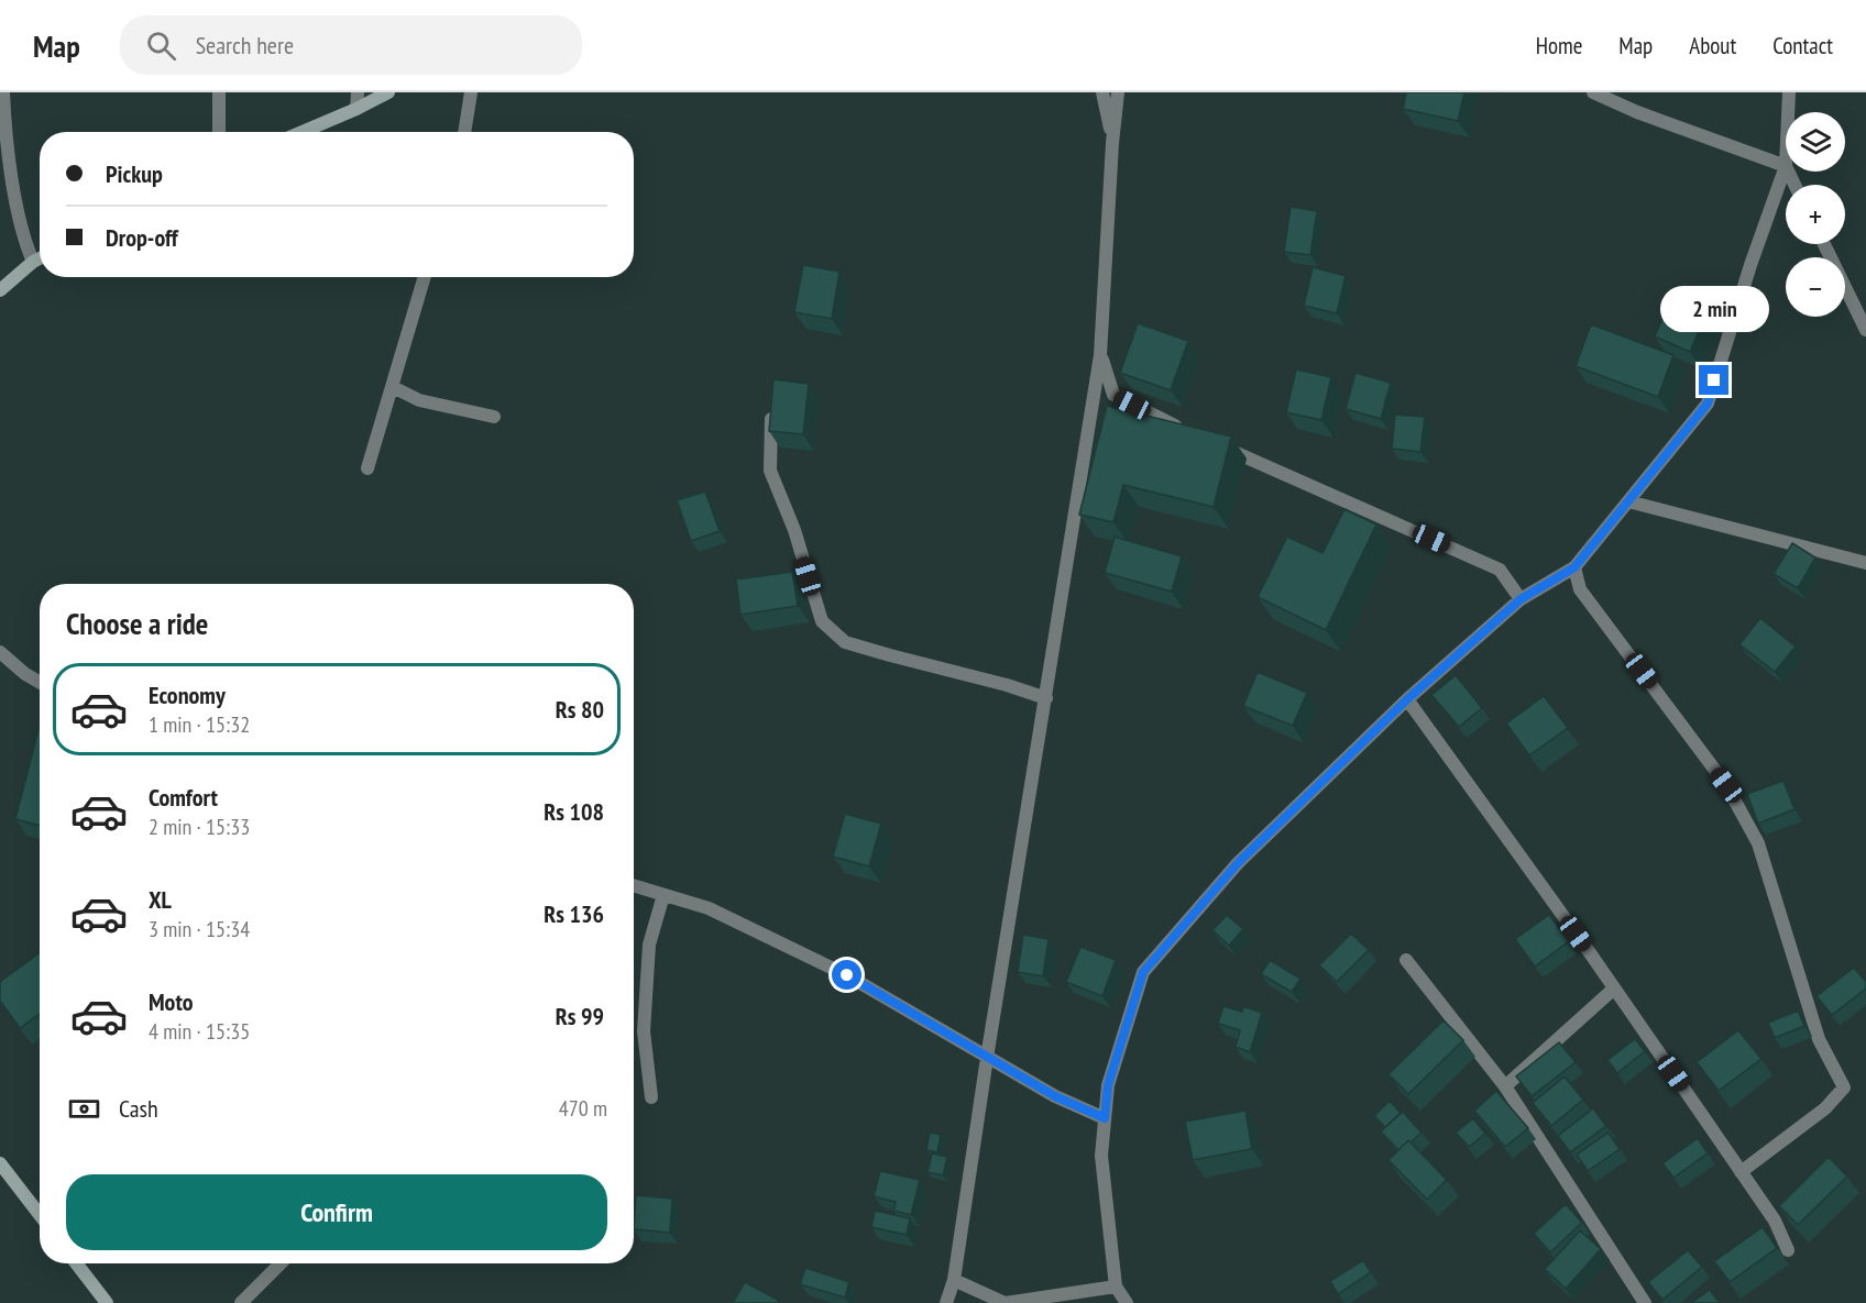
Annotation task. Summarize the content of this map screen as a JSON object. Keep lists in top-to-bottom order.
{
  "page": {
    "header": "Map",
    "search": "Search here",
    "nav": [
      "Home",
      "Map",
      "About",
      "Contact"
    ],
    "map_buttons": ["+", "−"],
    "banner": ["Pickup", "Drop-off"],
    "bubble": "2 min",
    "heading": "Choose a ride",
    "list": [
      {
        "name": "Economy",
        "note": "1 min · 15:32",
        "value": "Rs 80"
      },
      {
        "name": "Comfort",
        "note": "2 min · 15:33",
        "value": "Rs 108"
      },
      {
        "name": "XL",
        "note": "3 min · 15:34",
        "value": "Rs 136"
      },
      {
        "name": "Moto",
        "note": "4 min · 15:35",
        "value": "Rs 99"
      }
    ],
    "pay": ["Cash", "470 m"],
    "buttons": "Confirm"
  }
}
